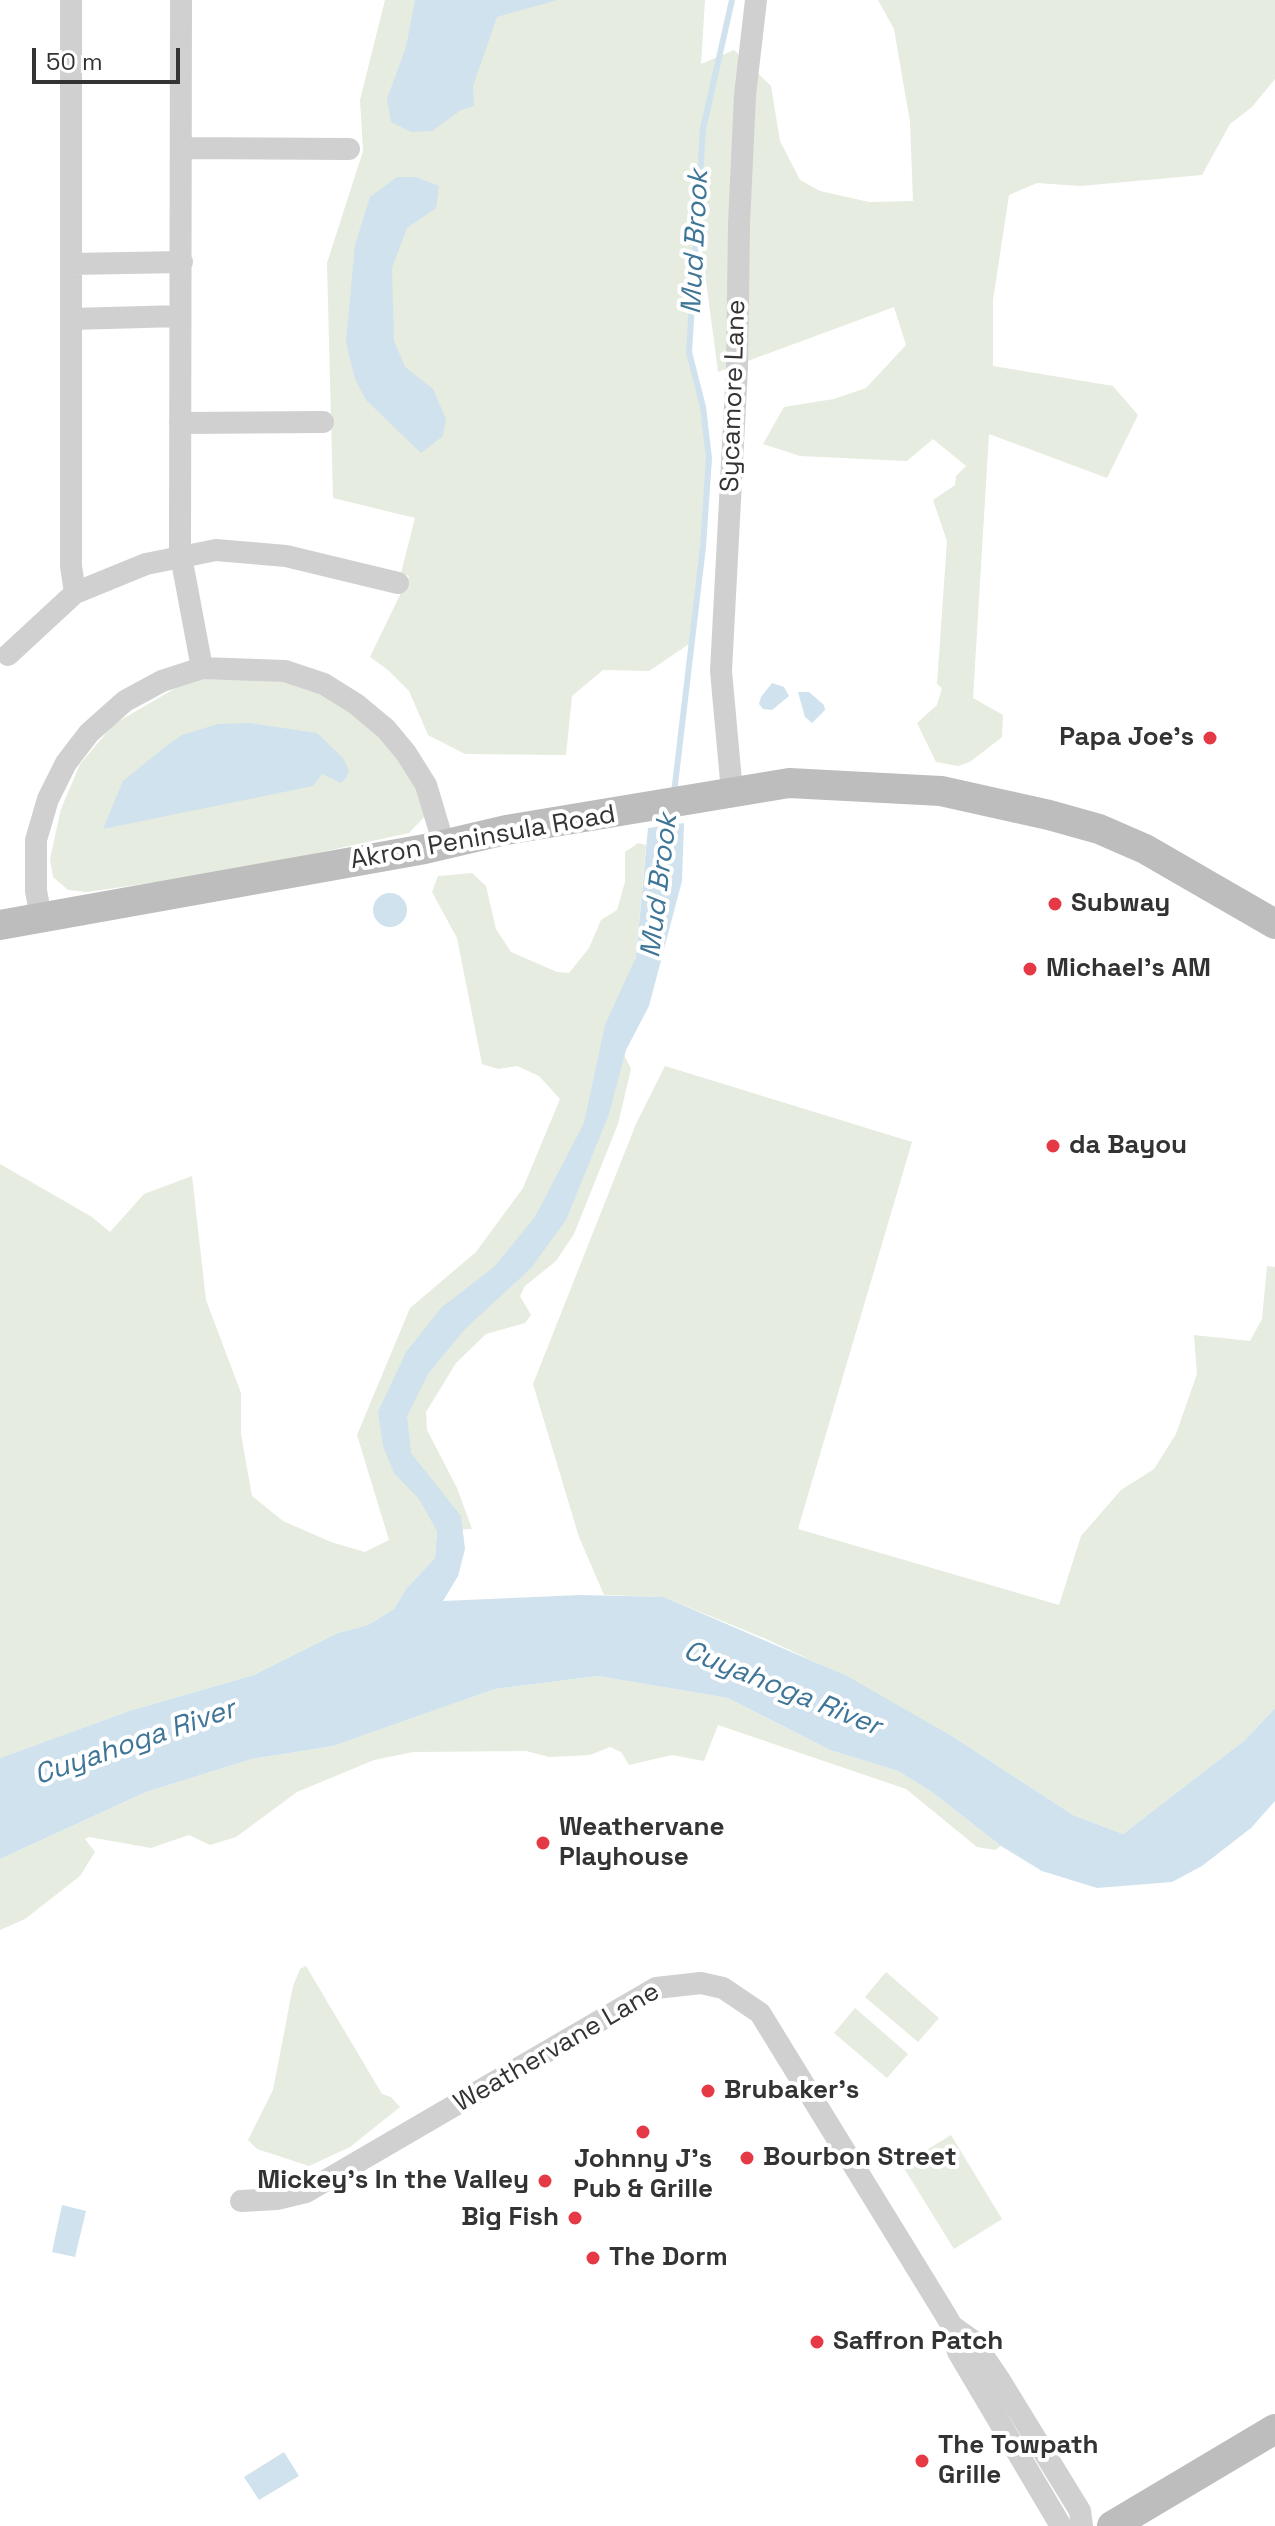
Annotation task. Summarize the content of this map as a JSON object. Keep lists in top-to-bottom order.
{
  "streets": {
    "street": ["Sycamore Lane", "Akron Peninsula Road", "Weathervane Lane"]
  },
  "crossings": [
    ["Sycamore Lane", "Akron Peninsula Road"]
  ],
  "water": ["Mud Brook", "Cuyahoga River"],
  "places": [
    "Papa Joe's",
    "Subway",
    "Michael's AM",
    "da Bayou",
    "Weathervane Playhouse",
    "Brubaker's",
    "Johnny J's Pub & Grille",
    "Bourbon Street",
    "Mickey's In the Valley",
    "Big Fish",
    "The Dorm",
    "Saffron Patch",
    "The Towpath Grille"
  ],
  "scale_bar": "50 m"
}
